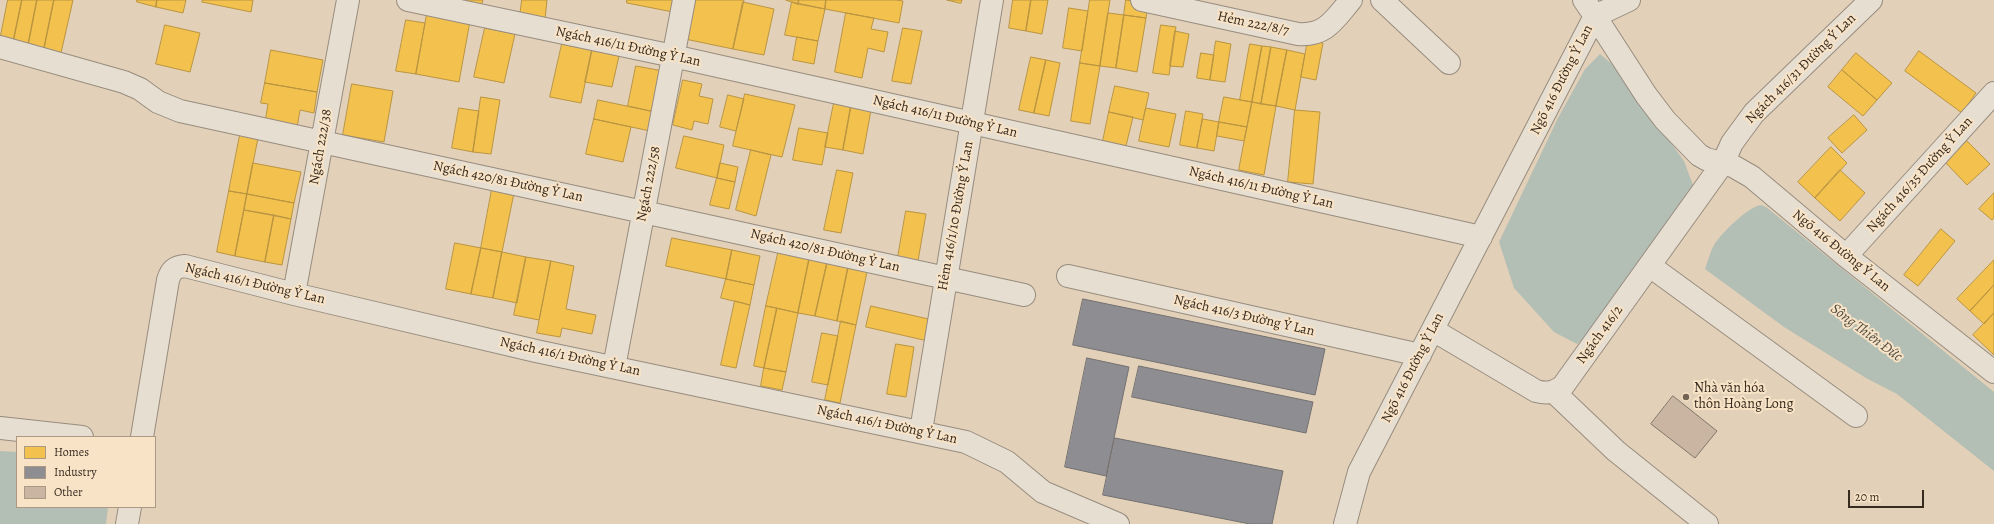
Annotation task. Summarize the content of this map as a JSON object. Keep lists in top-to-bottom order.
{
  "streets": {
    "street": [
      "Hẻm 222/8/7",
      "Ngách 416/11 Đường Ỷ Lan",
      "Ngách 416/31 Đường Ỷ Lan",
      "Ngõ 416 Đường Ỷ Lan",
      "Ngách 222/38",
      "Ngách 416/35 Đường Ỷ Lan",
      "Ngách 420/81 Đường Ỷ Lan",
      "Ngách 222/58",
      "Hẻm 416/1/10 Đường Ỷ Lan",
      "Ngách 416/1 Đường Ỷ Lan",
      "Ngách 416/3 Đường Ỷ Lan",
      "Ngách 416/2"
    ]
  },
  "crossings": [
    ["Ngách 416/11 Đường Ỷ Lan", "Ngõ 416 Đường Ỷ Lan"],
    ["Ngách 416/11 Đường Ỷ Lan", "Ngách 222/58"],
    ["Ngách 416/11 Đường Ỷ Lan", "Hẻm 416/1/10 Đường Ỷ Lan"],
    ["Ngách 416/31 Đường Ỷ Lan", "Ngõ 416 Đường Ỷ Lan"],
    ["Ngách 416/31 Đường Ỷ Lan", "Ngách 416/2"],
    ["Ngõ 416 Đường Ỷ Lan", "Ngách 416/35 Đường Ỷ Lan"],
    ["Ngõ 416 Đường Ỷ Lan", "Ngách 416/3 Đường Ỷ Lan"],
    ["Ngõ 416 Đường Ỷ Lan", "Ngách 416/2"],
    ["Ngách 222/38", "Ngách 420/81 Đường Ỷ Lan"],
    ["Ngách 222/38", "Ngách 416/1 Đường Ỷ Lan"],
    ["Ngách 420/81 Đường Ỷ Lan", "Ngách 222/58"],
    ["Ngách 420/81 Đường Ỷ Lan", "Hẻm 416/1/10 Đường Ỷ Lan"],
    ["Ngách 222/58", "Ngách 416/1 Đường Ỷ Lan"],
    ["Hẻm 416/1/10 Đường Ỷ Lan", "Ngách 416/1 Đường Ỷ Lan"]
  ],
  "water": ["Sông Thiên Đức"],
  "places": ["Nhà văn hóa thôn Hoàng Long"],
  "legend": ["Homes", "Industry", "Other"],
  "scale_bar": "20 m"
}
